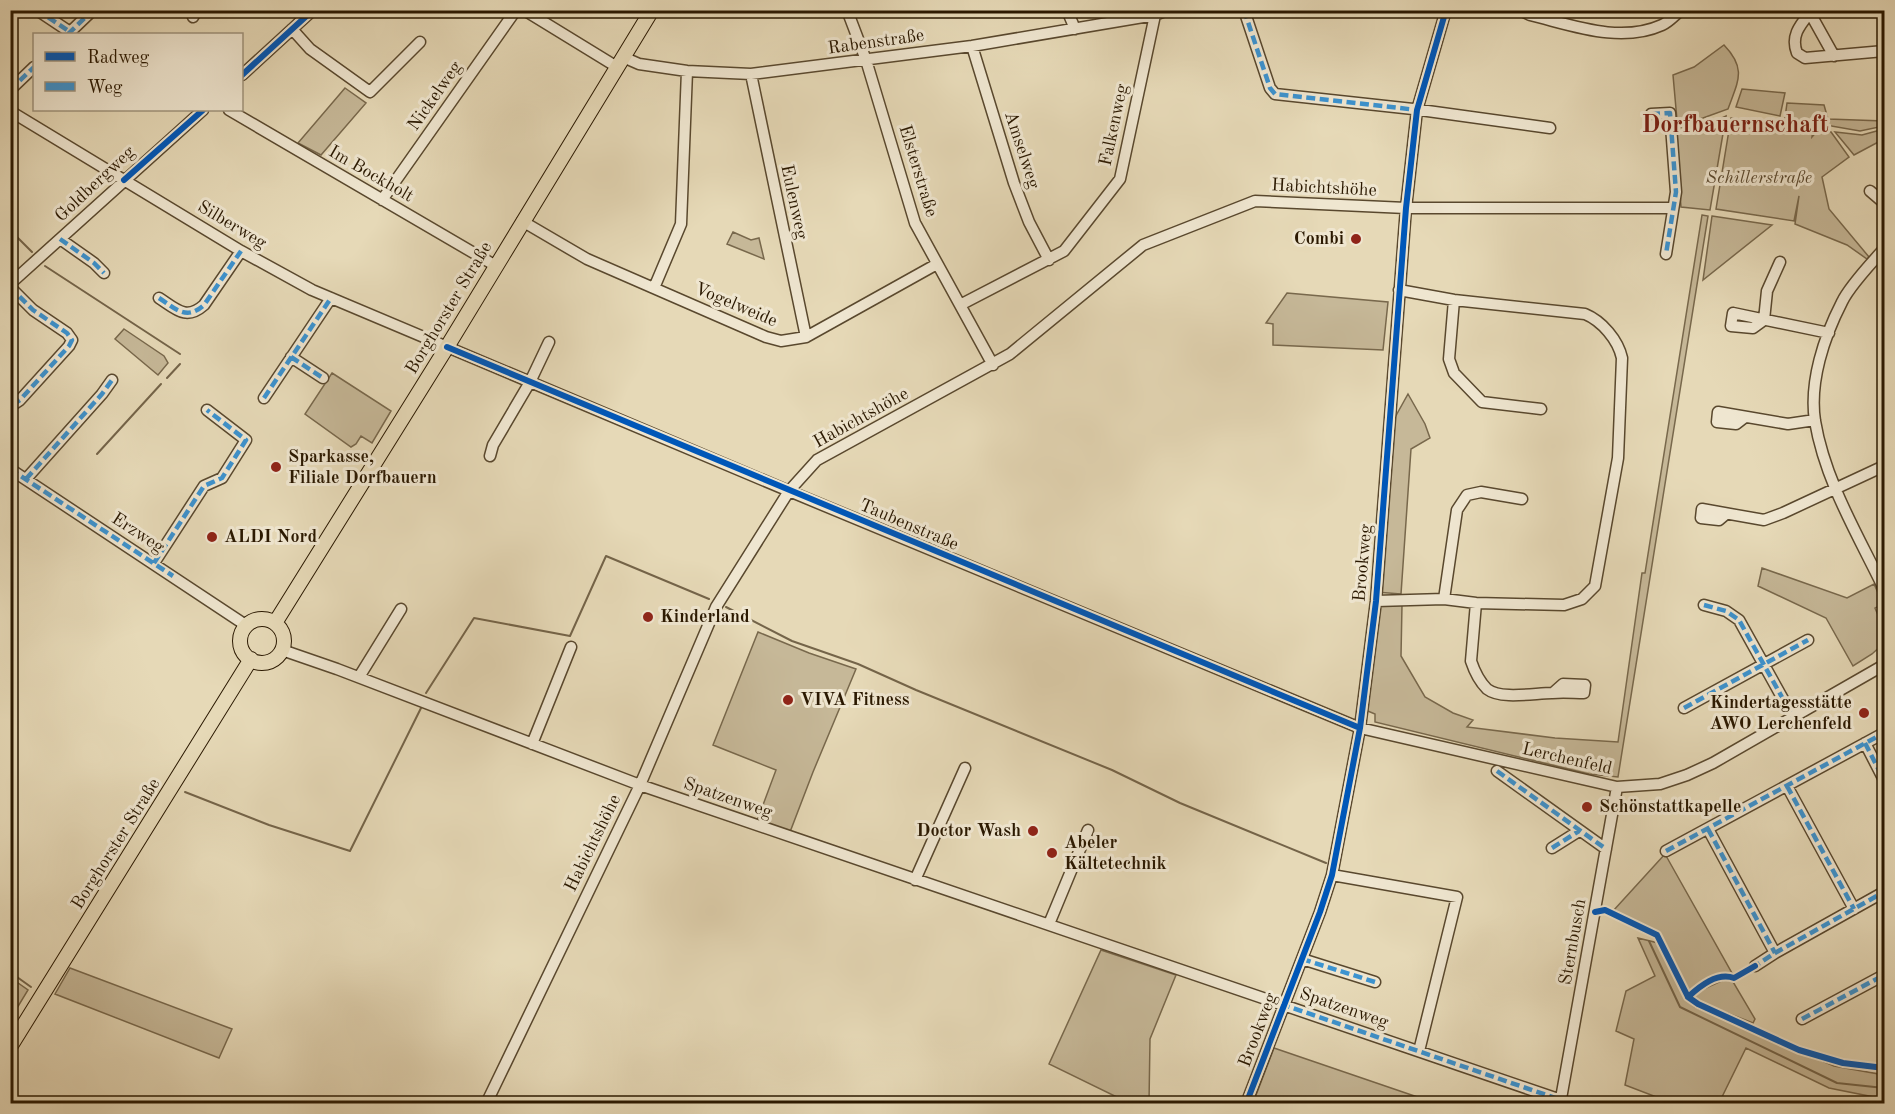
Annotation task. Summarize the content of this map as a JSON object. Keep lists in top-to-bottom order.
{
  "streets": {
    "main road": ["Borghorster Straße"],
    "street": [
      "Rabenstraße",
      "Nickelweg",
      "Falkenweg",
      "Amselweg",
      "Elsterstraße",
      "Im Bockholt",
      "Goldbergweg",
      "Habichtshöhe",
      "Eulenweg",
      "Silberweg",
      "Vogelweide",
      "Taubenstraße",
      "Erzweg",
      "Brookweg",
      "Lerchenfeld",
      "Spatzenweg",
      "Sternbusch"
    ]
  },
  "crossings": [
    ["Rabenstraße", "Falkenweg"],
    ["Rabenstraße", "Amselweg"],
    ["Rabenstraße", "Elsterstraße"],
    ["Rabenstraße", "Eulenweg"],
    ["Rabenstraße", "Borghorster Straße"],
    ["Nickelweg", "Im Bockholt"],
    ["Falkenweg", "Amselweg"],
    ["Falkenweg", "Elsterstraße"],
    ["Elsterstraße", "Habichtshöhe"],
    ["Elsterstraße", "Vogelweide"],
    ["Im Bockholt", "Borghorster Straße"],
    ["Goldbergweg", "Silberweg"],
    ["Habichtshöhe", "Taubenstraße"],
    ["Habichtshöhe", "Brookweg"],
    ["Habichtshöhe", "Spatzenweg"],
    ["Eulenweg", "Vogelweide"],
    ["Silberweg", "Borghorster Straße"],
    ["Silberweg", "Taubenstraße"],
    ["Vogelweide", "Borghorster Straße"],
    ["Borghorster Straße", "Taubenstraße"],
    ["Borghorster Straße", "Erzweg"],
    ["Borghorster Straße", "Spatzenweg"],
    ["Taubenstraße", "Brookweg"],
    ["Taubenstraße", "Lerchenfeld"],
    ["Erzweg", "Spatzenweg"],
    ["Brookweg", "Lerchenfeld"],
    ["Brookweg", "Spatzenweg"],
    ["Lerchenfeld", "Sternbusch"],
    ["Spatzenweg", "Sternbusch"]
  ],
  "districts": ["Dorfbauernschaft"],
  "parks": ["Schillerstraße"],
  "places": [
    "Combi",
    "Sparkasse, Filiale Dorfbauern",
    "ALDI Nord",
    "Kinderland",
    "VIVA Fitness",
    "Kindertagesstätte AWO Lerchenfeld",
    "Schönstattkapelle",
    "Doctor Wash",
    "Abeler Kältetechnik"
  ],
  "legend": ["Radweg", "Weg"]
}
